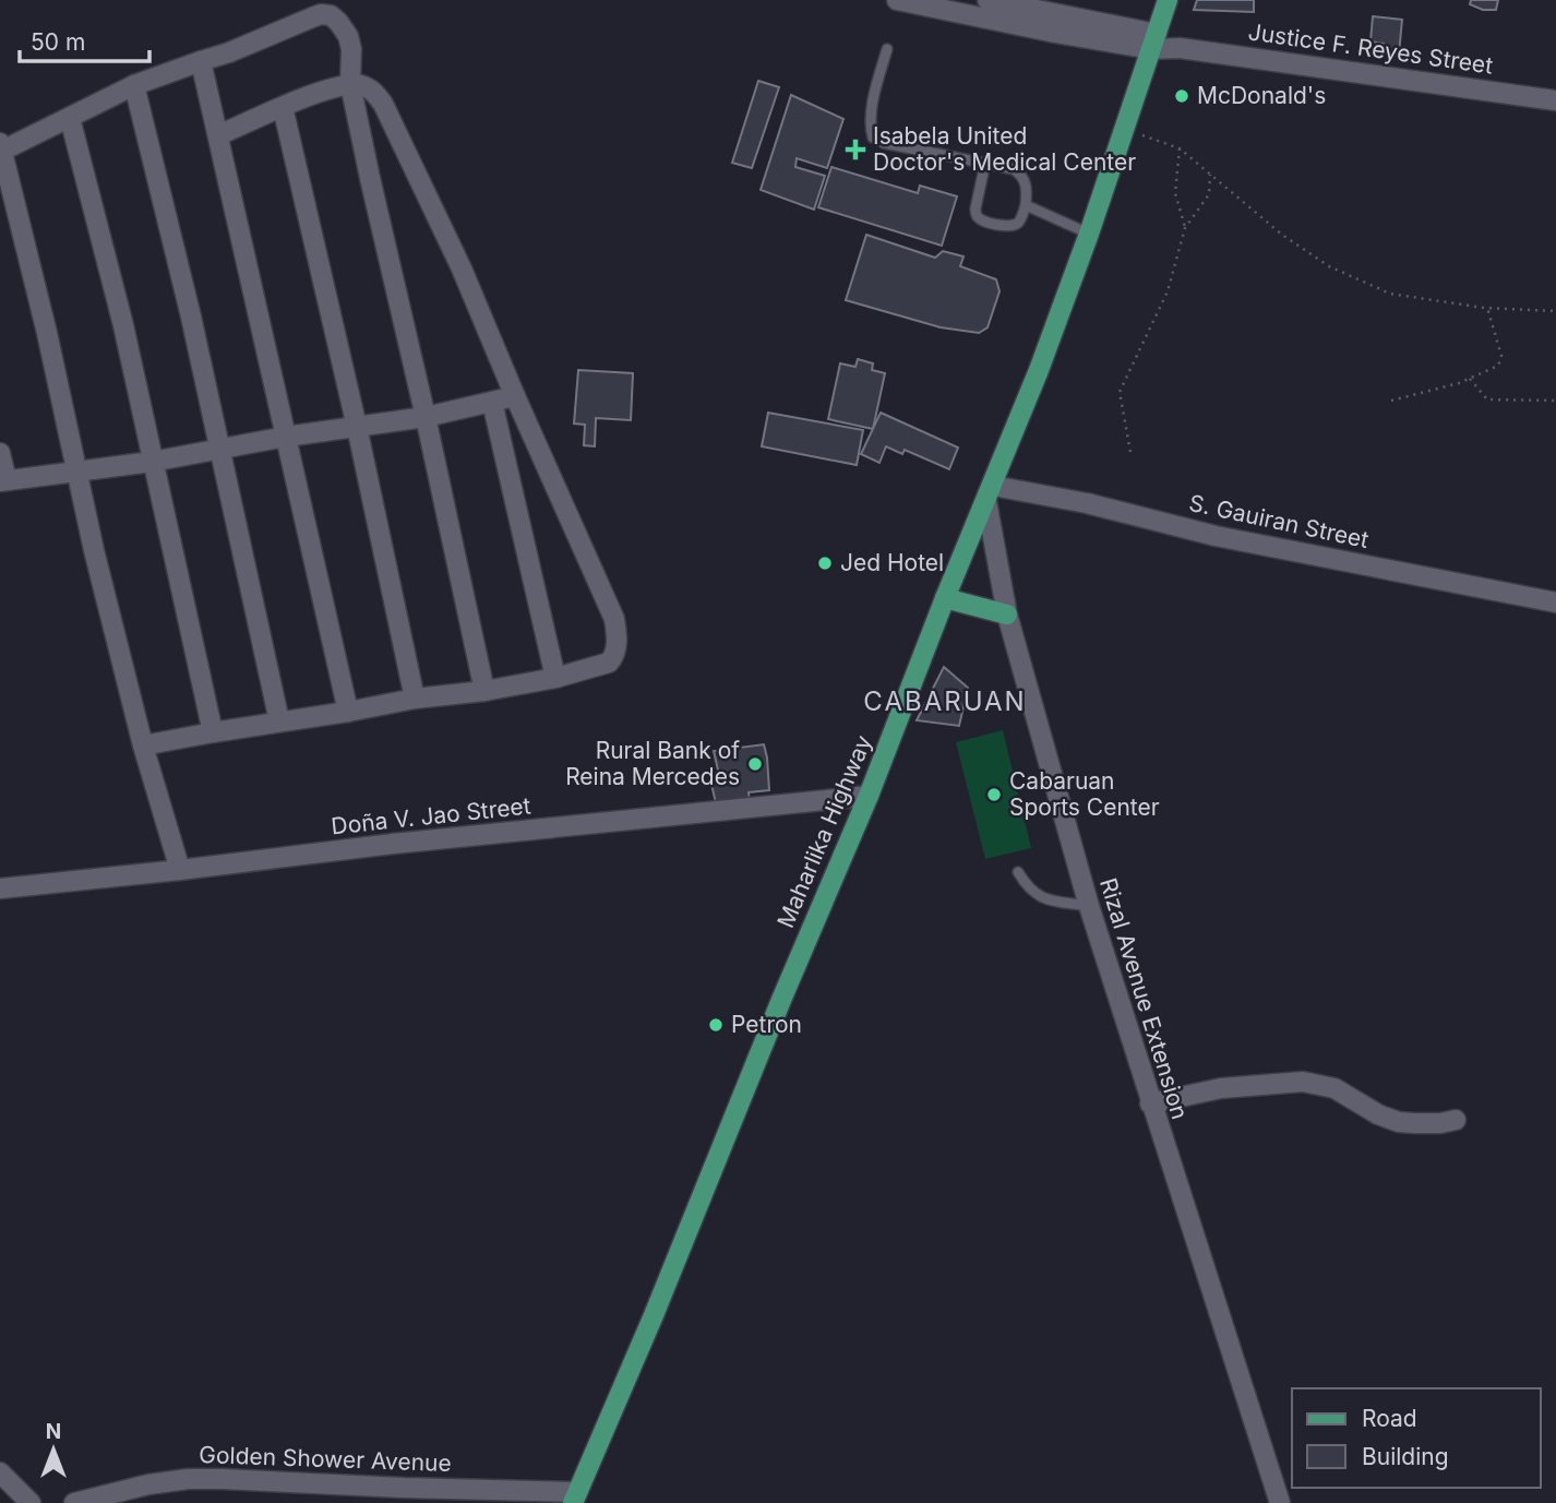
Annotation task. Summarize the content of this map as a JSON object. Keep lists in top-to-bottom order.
{
  "streets": {
    "main road": ["Maharlika Highway"],
    "street": [
      "Justice F. Reyes Street",
      "S. Gauiran Street",
      "Doña V. Jao Street",
      "Rizal Avenue Extension",
      "Golden Shower Avenue"
    ]
  },
  "crossings": [
    ["Justice F. Reyes Street", "Maharlika Highway"],
    ["S. Gauiran Street", "Maharlika Highway"],
    ["S. Gauiran Street", "Rizal Avenue Extension"],
    ["Doña V. Jao Street", "Maharlika Highway"],
    ["Maharlika Highway", "Rizal Avenue Extension"],
    ["Maharlika Highway", "Golden Shower Avenue"]
  ],
  "districts": ["CABARUAN"],
  "places": {
    "other": [
      "McDonald's",
      "Jed Hotel",
      "Rural Bank of Reina Mercedes",
      "Cabaruan Sports Center",
      "Petron"
    ],
    "health": ["Isabela United Doctor's Medical Center"]
  },
  "legend": ["Road", "Building"],
  "scale_bar": "50 m",
  "north": "top"
}
